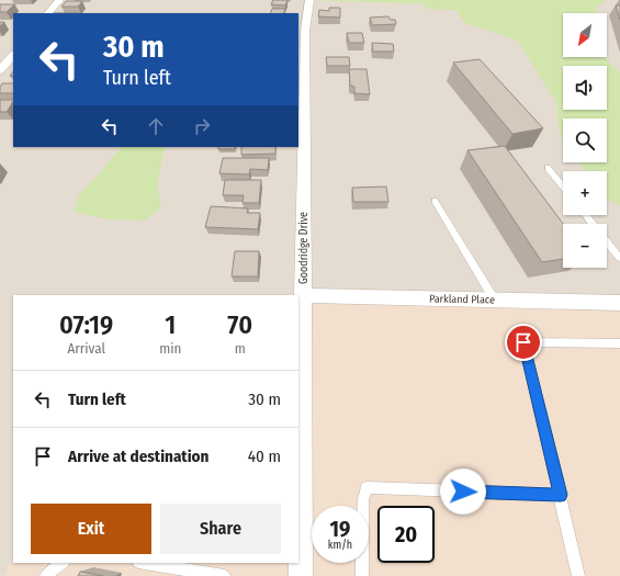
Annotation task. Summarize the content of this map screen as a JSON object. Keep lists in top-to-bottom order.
{
  "streets": {
    "street": ["Goodridge Drive", "Parkland Place"]
  },
  "crossings": [
    ["Goodridge Drive", "Parkland Place"]
  ],
  "north": "bottom left",
  "page": {
    "map_buttons": ["+", "−"],
    "turn": ["30 m", "Turn left"],
    "eta": [
      "07:19",
      "Arrival",
      "1",
      "min",
      "70",
      "m"
    ],
    "list": [
      {
        "name": "Turn left",
        "value": "30 m"
      },
      {
        "name": "Arrive at destination",
        "value": "40 m"
      }
    ],
    "buttons": ["Exit", "Share"],
    "speed": "19 km/h",
    "limit": "20"
  }
}
